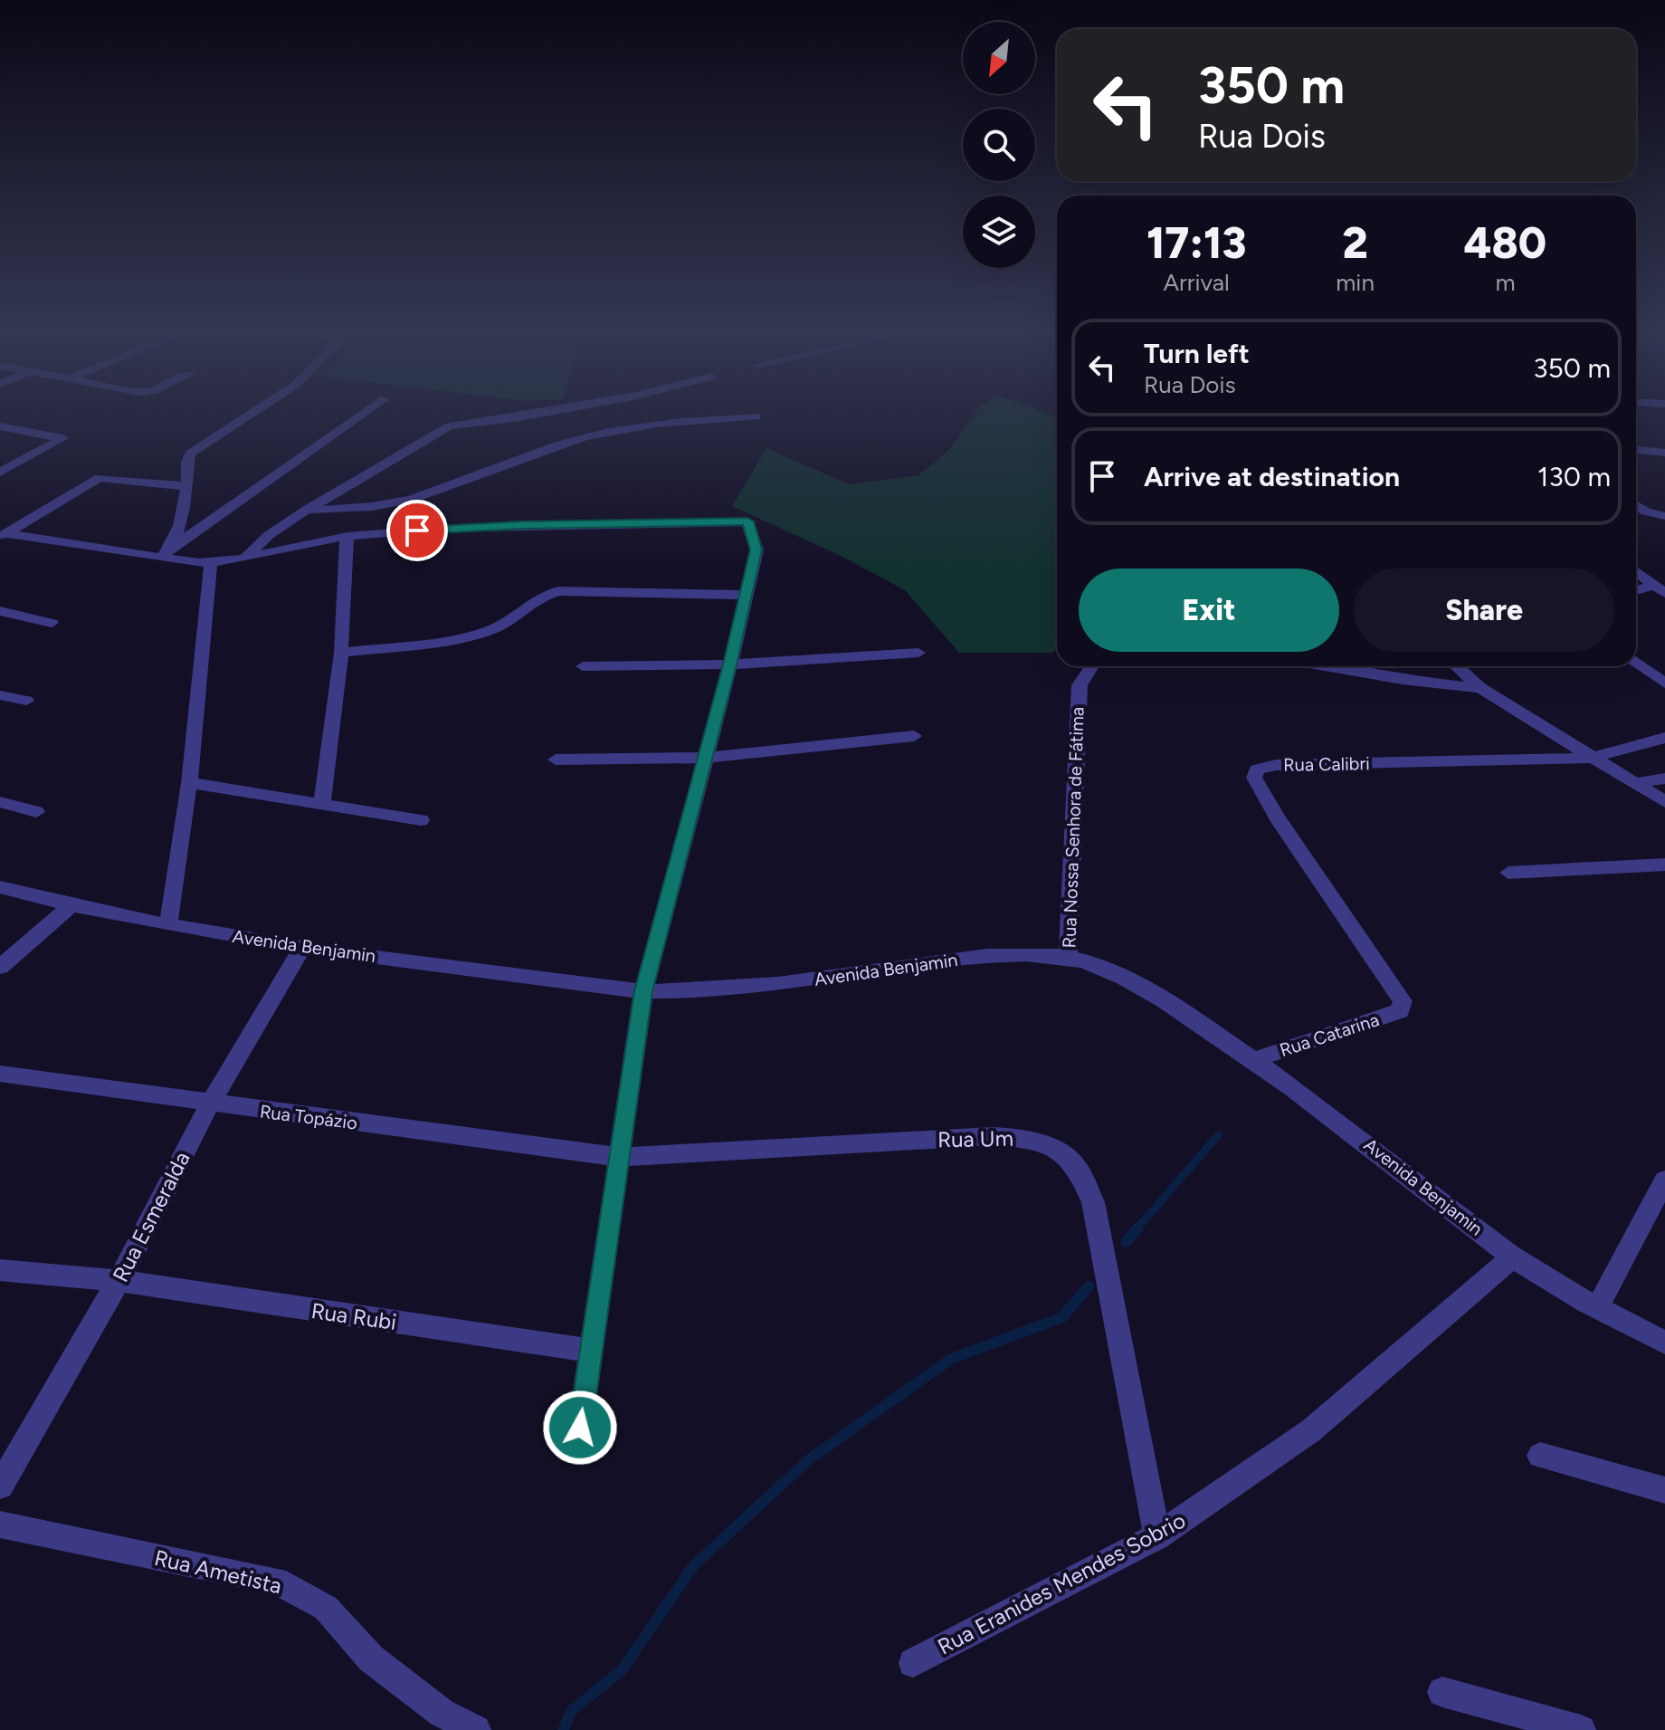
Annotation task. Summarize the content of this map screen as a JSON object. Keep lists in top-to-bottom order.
{
  "streets": {
    "street": [
      "Rua Calibri",
      "Rua Nossa Senhora de Fátima",
      "Avenida Benjamin",
      "Rua Catarina",
      "Rua Topázio",
      "Rua Um",
      "Rua Esmeralda",
      "Rua Rubi",
      "Rua Ametista",
      "Rua Eranides Mendes Sobrio"
    ]
  },
  "crossings": [
    ["Rua Calibri", "Rua Catarina"],
    ["Rua Nossa Senhora de Fátima", "Avenida Benjamin"],
    ["Avenida Benjamin", "Rua Catarina"],
    ["Avenida Benjamin", "Rua Esmeralda"],
    ["Avenida Benjamin", "Rua Eranides Mendes Sobrio"],
    ["Rua Topázio", "Rua Um"],
    ["Rua Topázio", "Rua Esmeralda"],
    ["Rua Um", "Rua Eranides Mendes Sobrio"],
    ["Rua Esmeralda", "Rua Rubi"]
  ],
  "north": "bottom left",
  "page": {
    "turn": ["350 m", "Rua Dois"],
    "eta": [
      "17:13",
      "Arrival",
      "2",
      "min",
      "480",
      "m"
    ],
    "list": [
      {
        "name": "Turn left",
        "note": "Rua Dois",
        "value": "350 m"
      },
      {
        "name": "Arrive at destination",
        "value": "130 m"
      }
    ],
    "buttons": ["Exit", "Share"]
  }
}
